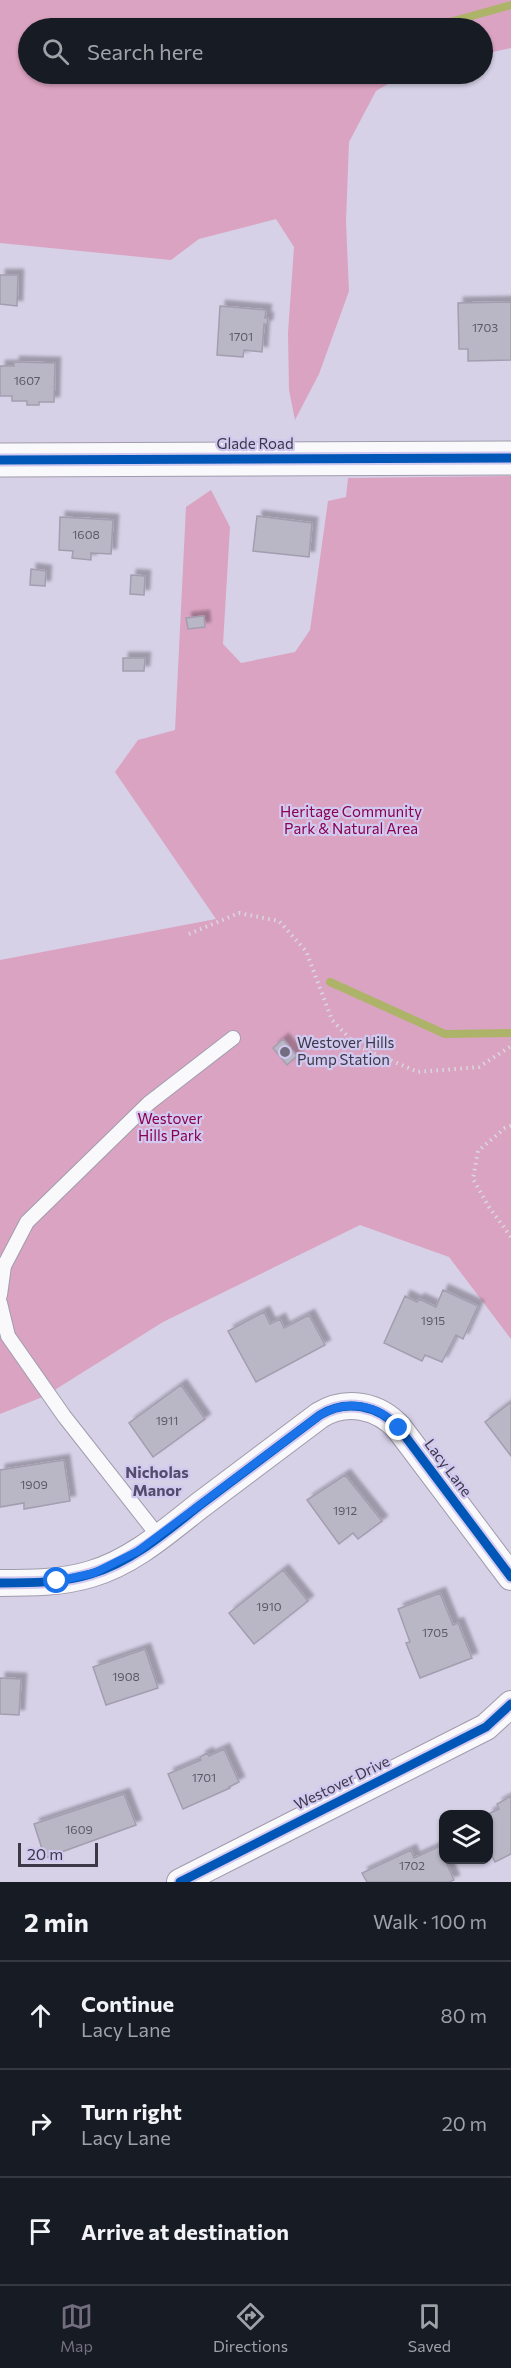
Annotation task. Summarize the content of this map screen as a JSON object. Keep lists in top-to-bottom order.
{
  "streets": {
    "street": ["Glade Road", "Lacy Lane", "Westover Drive"]
  },
  "districts": ["Nicholas Manor"],
  "parks": ["Heritage Community Park & Natural Area", "Westover Hills Park"],
  "places": ["Westover Hills Pump Station"],
  "house_numbers": [
    "1703",
    "1701",
    "1607",
    "1608",
    "1915",
    "1911",
    "1909",
    "1912",
    "1910",
    "1705",
    "1908",
    "1701",
    "1609",
    "1702"
  ],
  "scale_bar": "20 m",
  "page": {
    "search": "Search here",
    "scale": "20 m",
    "heading": ["2 min", "Walk · 100 m"],
    "list": [
      ["Continue", "Lacy Lane", "80 m"],
      ["Turn right", "Lacy Lane", "20 m"],
      "Arrive at destination"
    ],
    "nav": ["Map", "Directions", "Saved"]
  }
}
